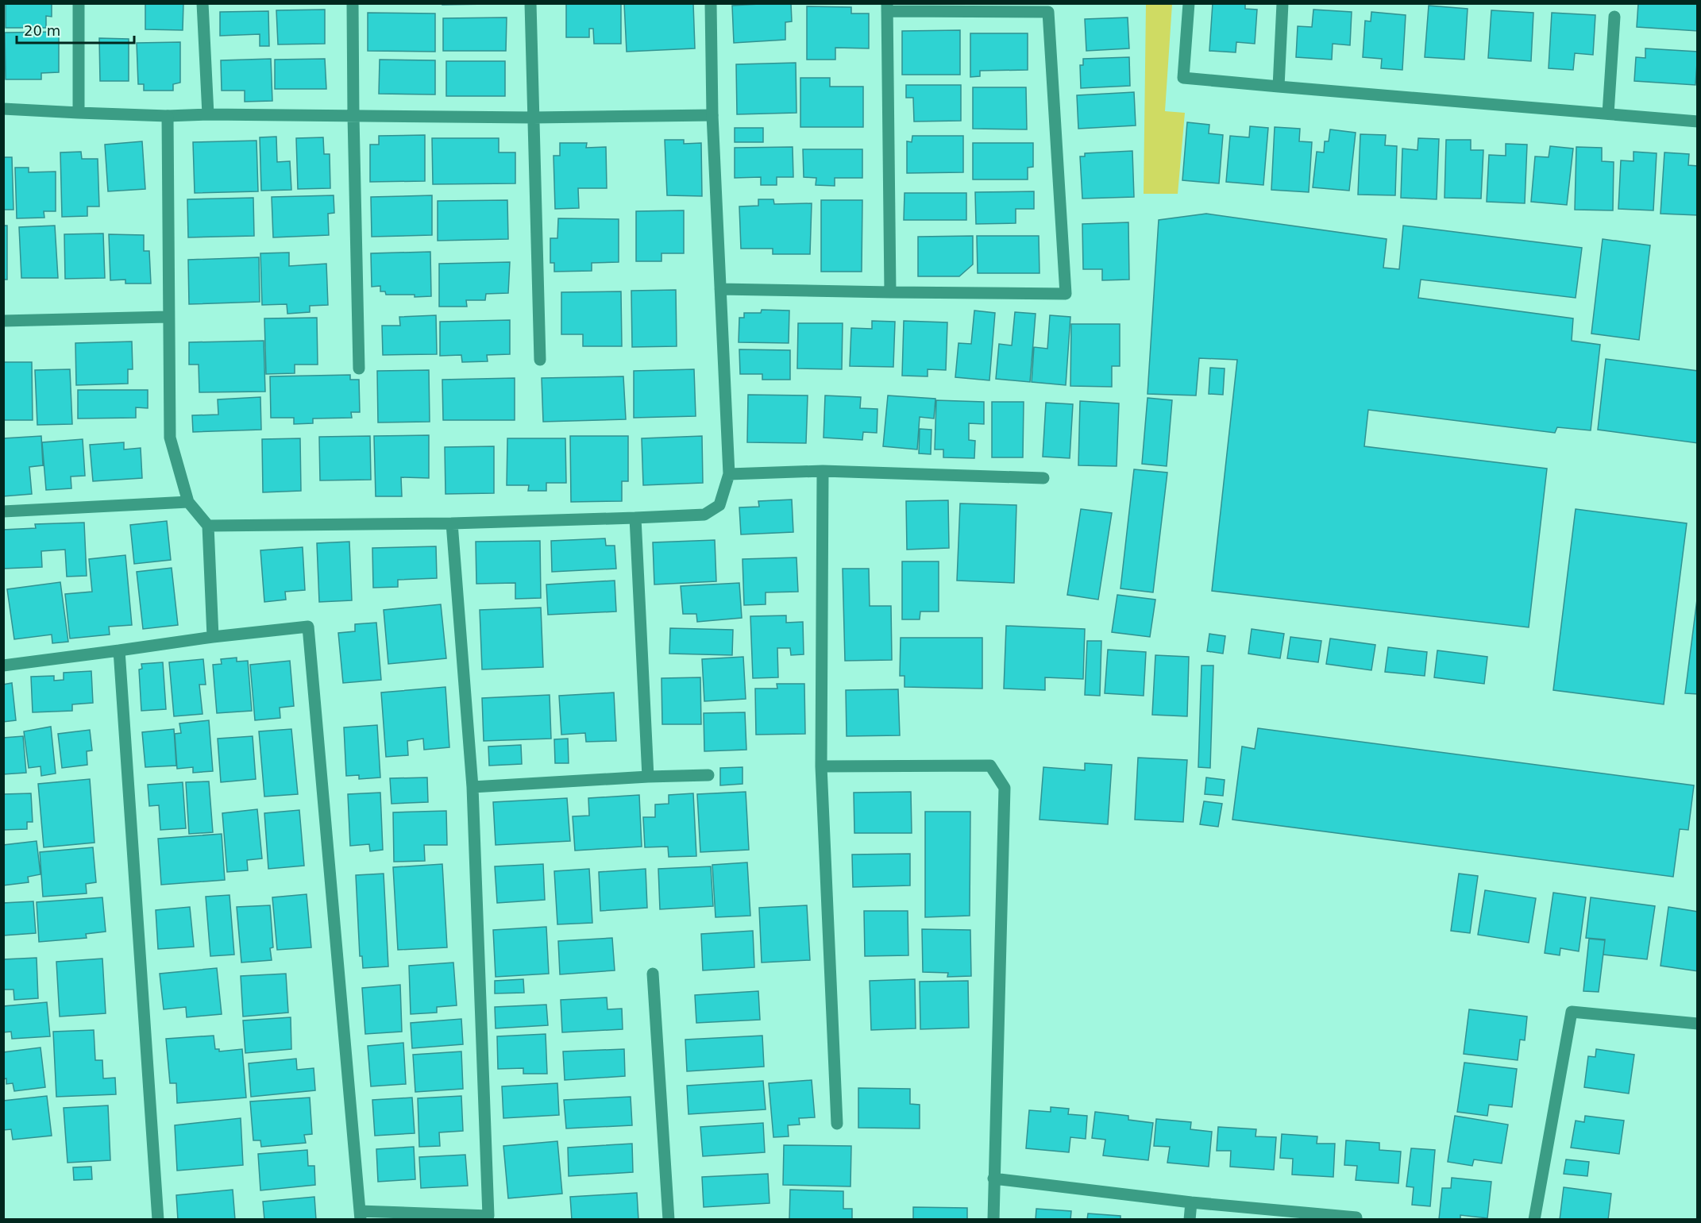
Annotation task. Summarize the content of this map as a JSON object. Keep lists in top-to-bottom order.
{
  "scale_bar": "20 m"
}
